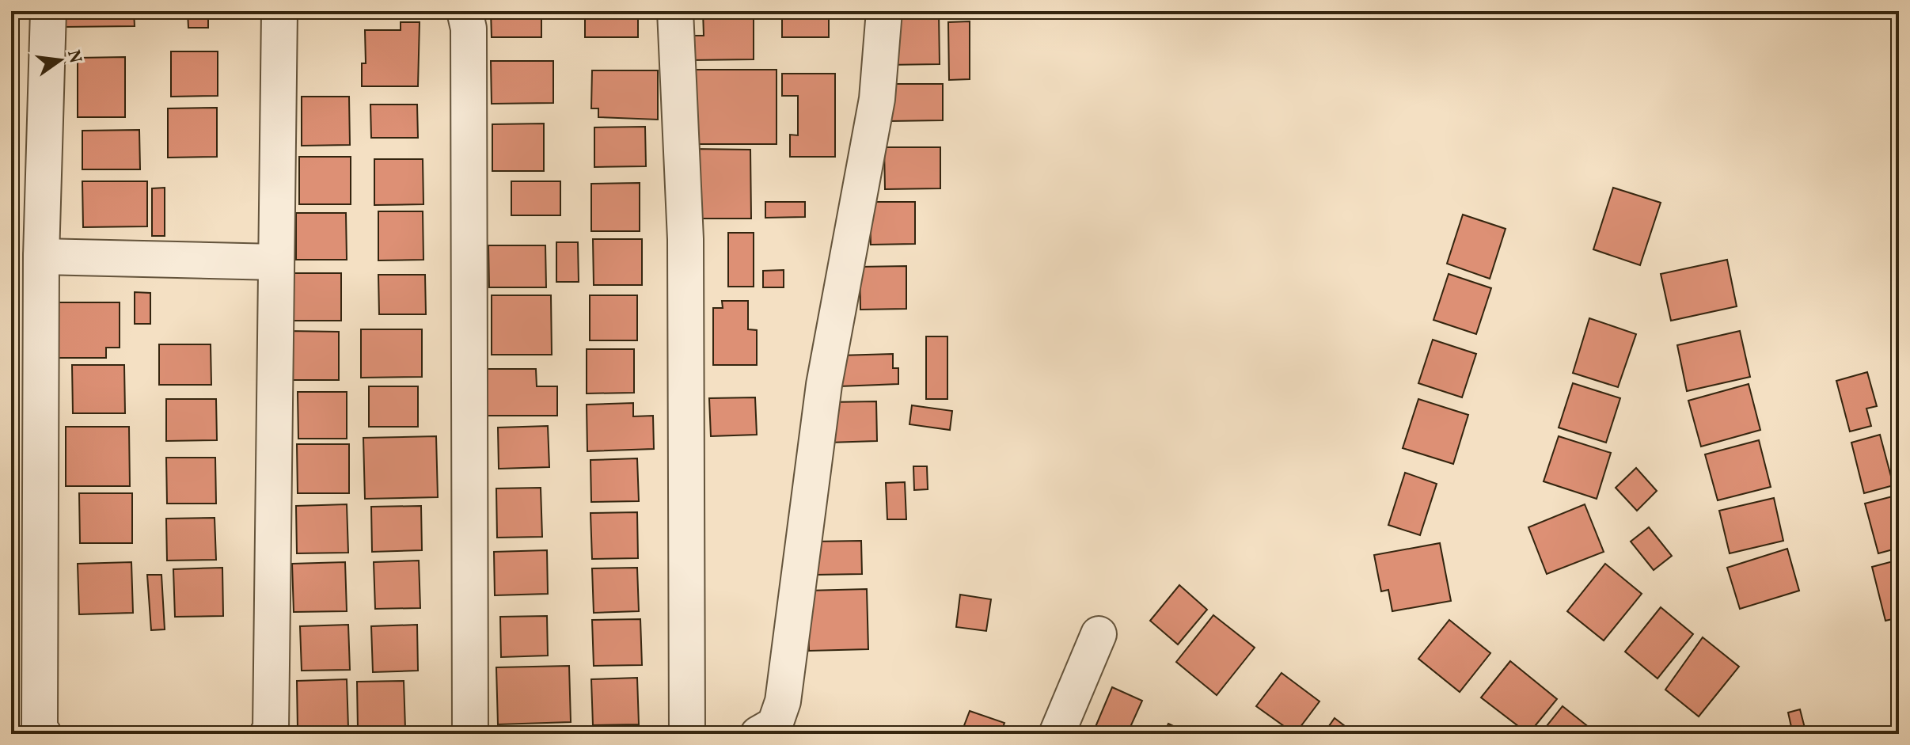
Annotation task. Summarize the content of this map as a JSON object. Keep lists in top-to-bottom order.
{
  "north": "right"
}
